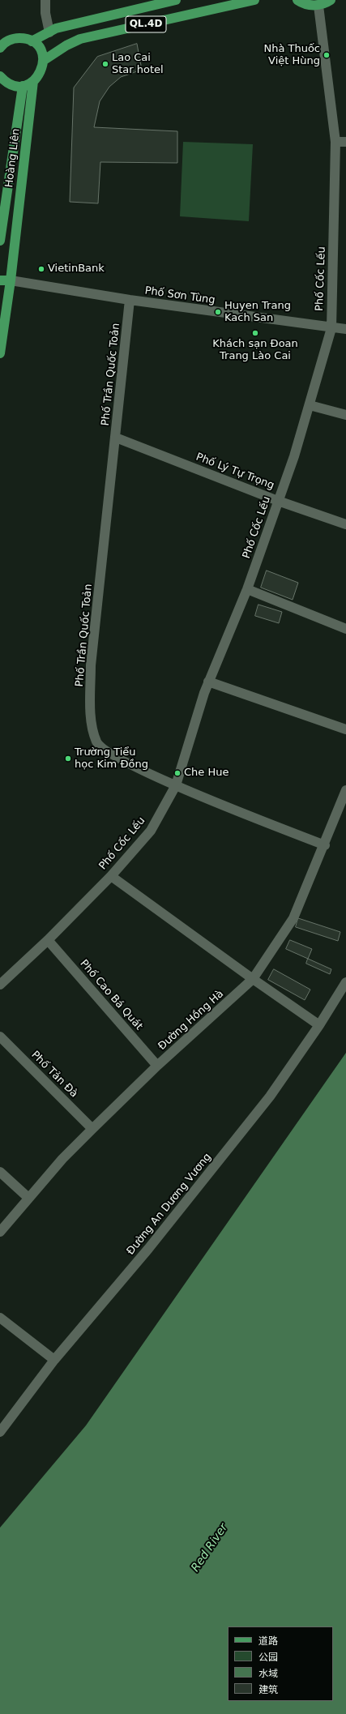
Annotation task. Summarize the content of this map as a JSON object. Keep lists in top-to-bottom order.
{
  "streets": {
    "main road": ["QL.4D", "Hoàng Liên"],
    "street": [
      "Phố Cốc Lếu",
      "Phố Sơn Tùng",
      "Phố Trần Quốc Toản",
      "Phố Lý Tự Trọng",
      "Phố Cao Bá Quát",
      "Đường Hồng Hà",
      "Phố Tản Đà",
      "Đường An Dương Vương"
    ]
  },
  "crossings": [
    ["Hoàng Liên", "Phố Sơn Tùng"],
    ["Phố Cốc Lếu", "Phố Sơn Tùng"],
    ["Phố Cốc Lếu", "Phố Trần Quốc Toản"],
    ["Phố Cốc Lếu", "Phố Lý Tự Trọng"],
    ["Phố Cốc Lếu", "Phố Cao Bá Quát"],
    ["Phố Sơn Tùng", "Phố Trần Quốc Toản"],
    ["Phố Trần Quốc Toản", "Phố Lý Tự Trọng"],
    ["Phố Trần Quốc Toản", "Đường Hồng Hà"],
    ["Phố Cao Bá Quát", "Đường Hồng Hà"],
    ["Đường Hồng Hà", "Phố Tản Đà"]
  ],
  "water": ["Red River"],
  "places": [
    "Nhà Thuốc Việt Hùng",
    "Lao Cai Star hotel",
    "VietinBank",
    "Huyen Trang Kach San",
    "Khách sạn Đoan Trang Lào Cai",
    "Trường Tiểu học Kim Đồng",
    "Che Hue"
  ],
  "legend": [
    "道路",
    "公园",
    "水域",
    "建筑"
  ]
}
